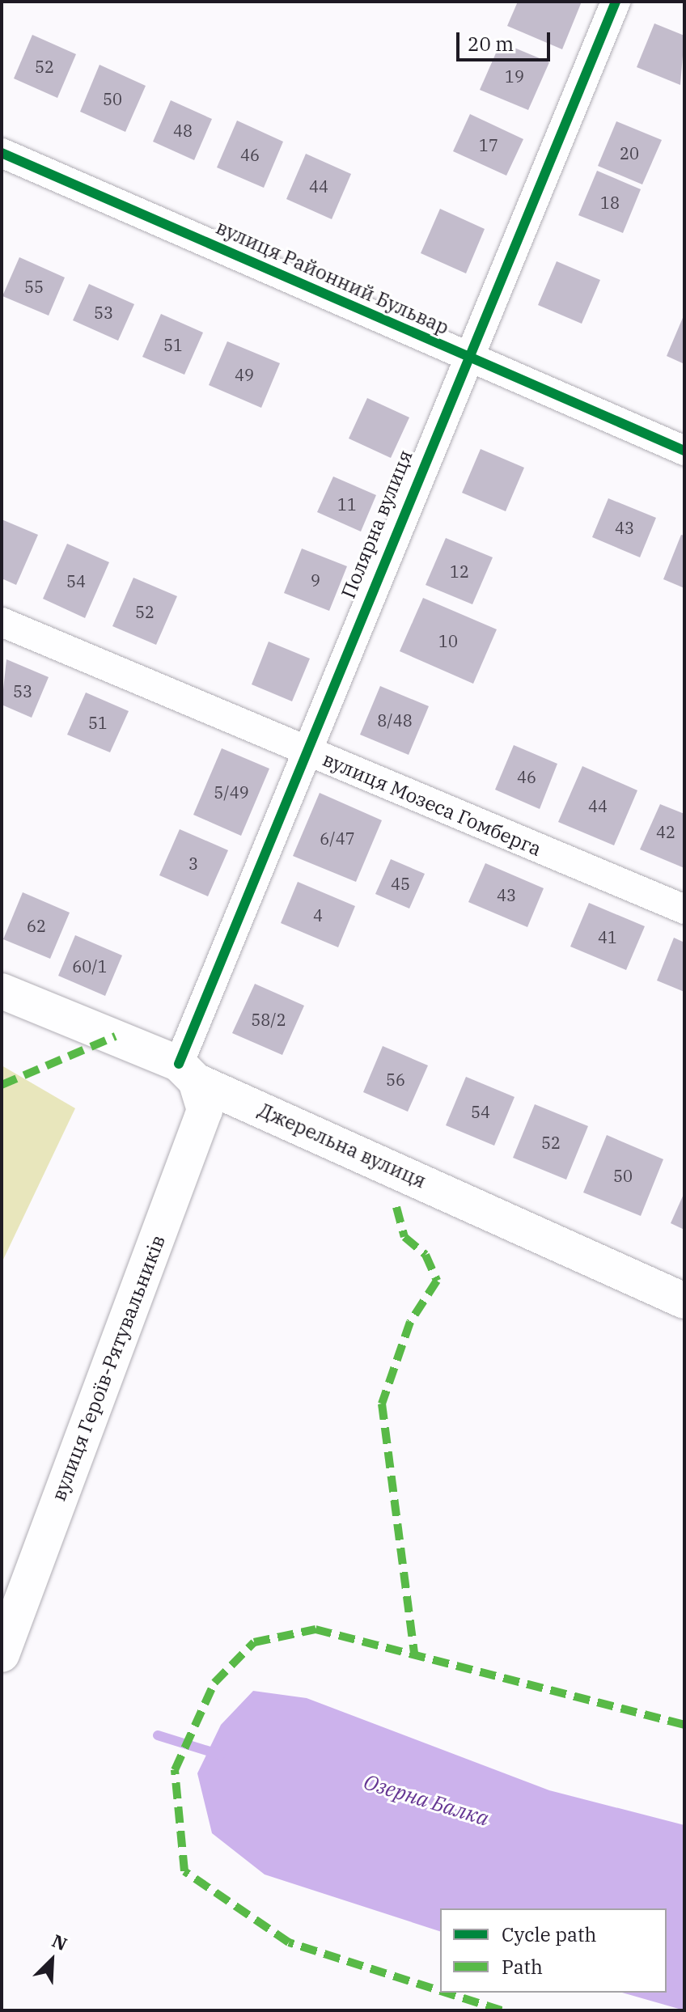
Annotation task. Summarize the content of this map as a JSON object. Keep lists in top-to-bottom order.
{
  "streets": {
    "main road": ["Джерельна вулиця", "вулиця Героїв-Рятувальників"],
    "street": ["вулиця Районний Бульвар", "Полярна вулиця", "вулиця Мозеса Гомберга"]
  },
  "crossings": [
    ["вулиця Районний Бульвар", "Полярна вулиця"],
    ["Полярна вулиця", "вулиця Мозеса Гомберга"],
    ["Полярна вулиця", "Джерельна вулиця"],
    ["Полярна вулиця", "вулиця Героїв-Рятувальників"],
    ["Джерельна вулиця", "вулиця Героїв-Рятувальників"]
  ],
  "water": ["Озерна Балка"],
  "house_numbers": [
    "52",
    "19",
    "50",
    "48",
    "17",
    "20",
    "46",
    "44",
    "18",
    "55",
    "53",
    "51",
    "49",
    "11",
    "43",
    "12",
    "9",
    "54",
    "52",
    "10",
    "53",
    "8/48",
    "51",
    "46",
    "5/49",
    "44",
    "42",
    "6/47",
    "3",
    "45",
    "43",
    "4",
    "62",
    "41",
    "60/1",
    "58/2",
    "56",
    "54",
    "52",
    "50"
  ],
  "legend": ["Cycle path", "Path"],
  "scale_bar": "20 m",
  "north": "top right"
}
